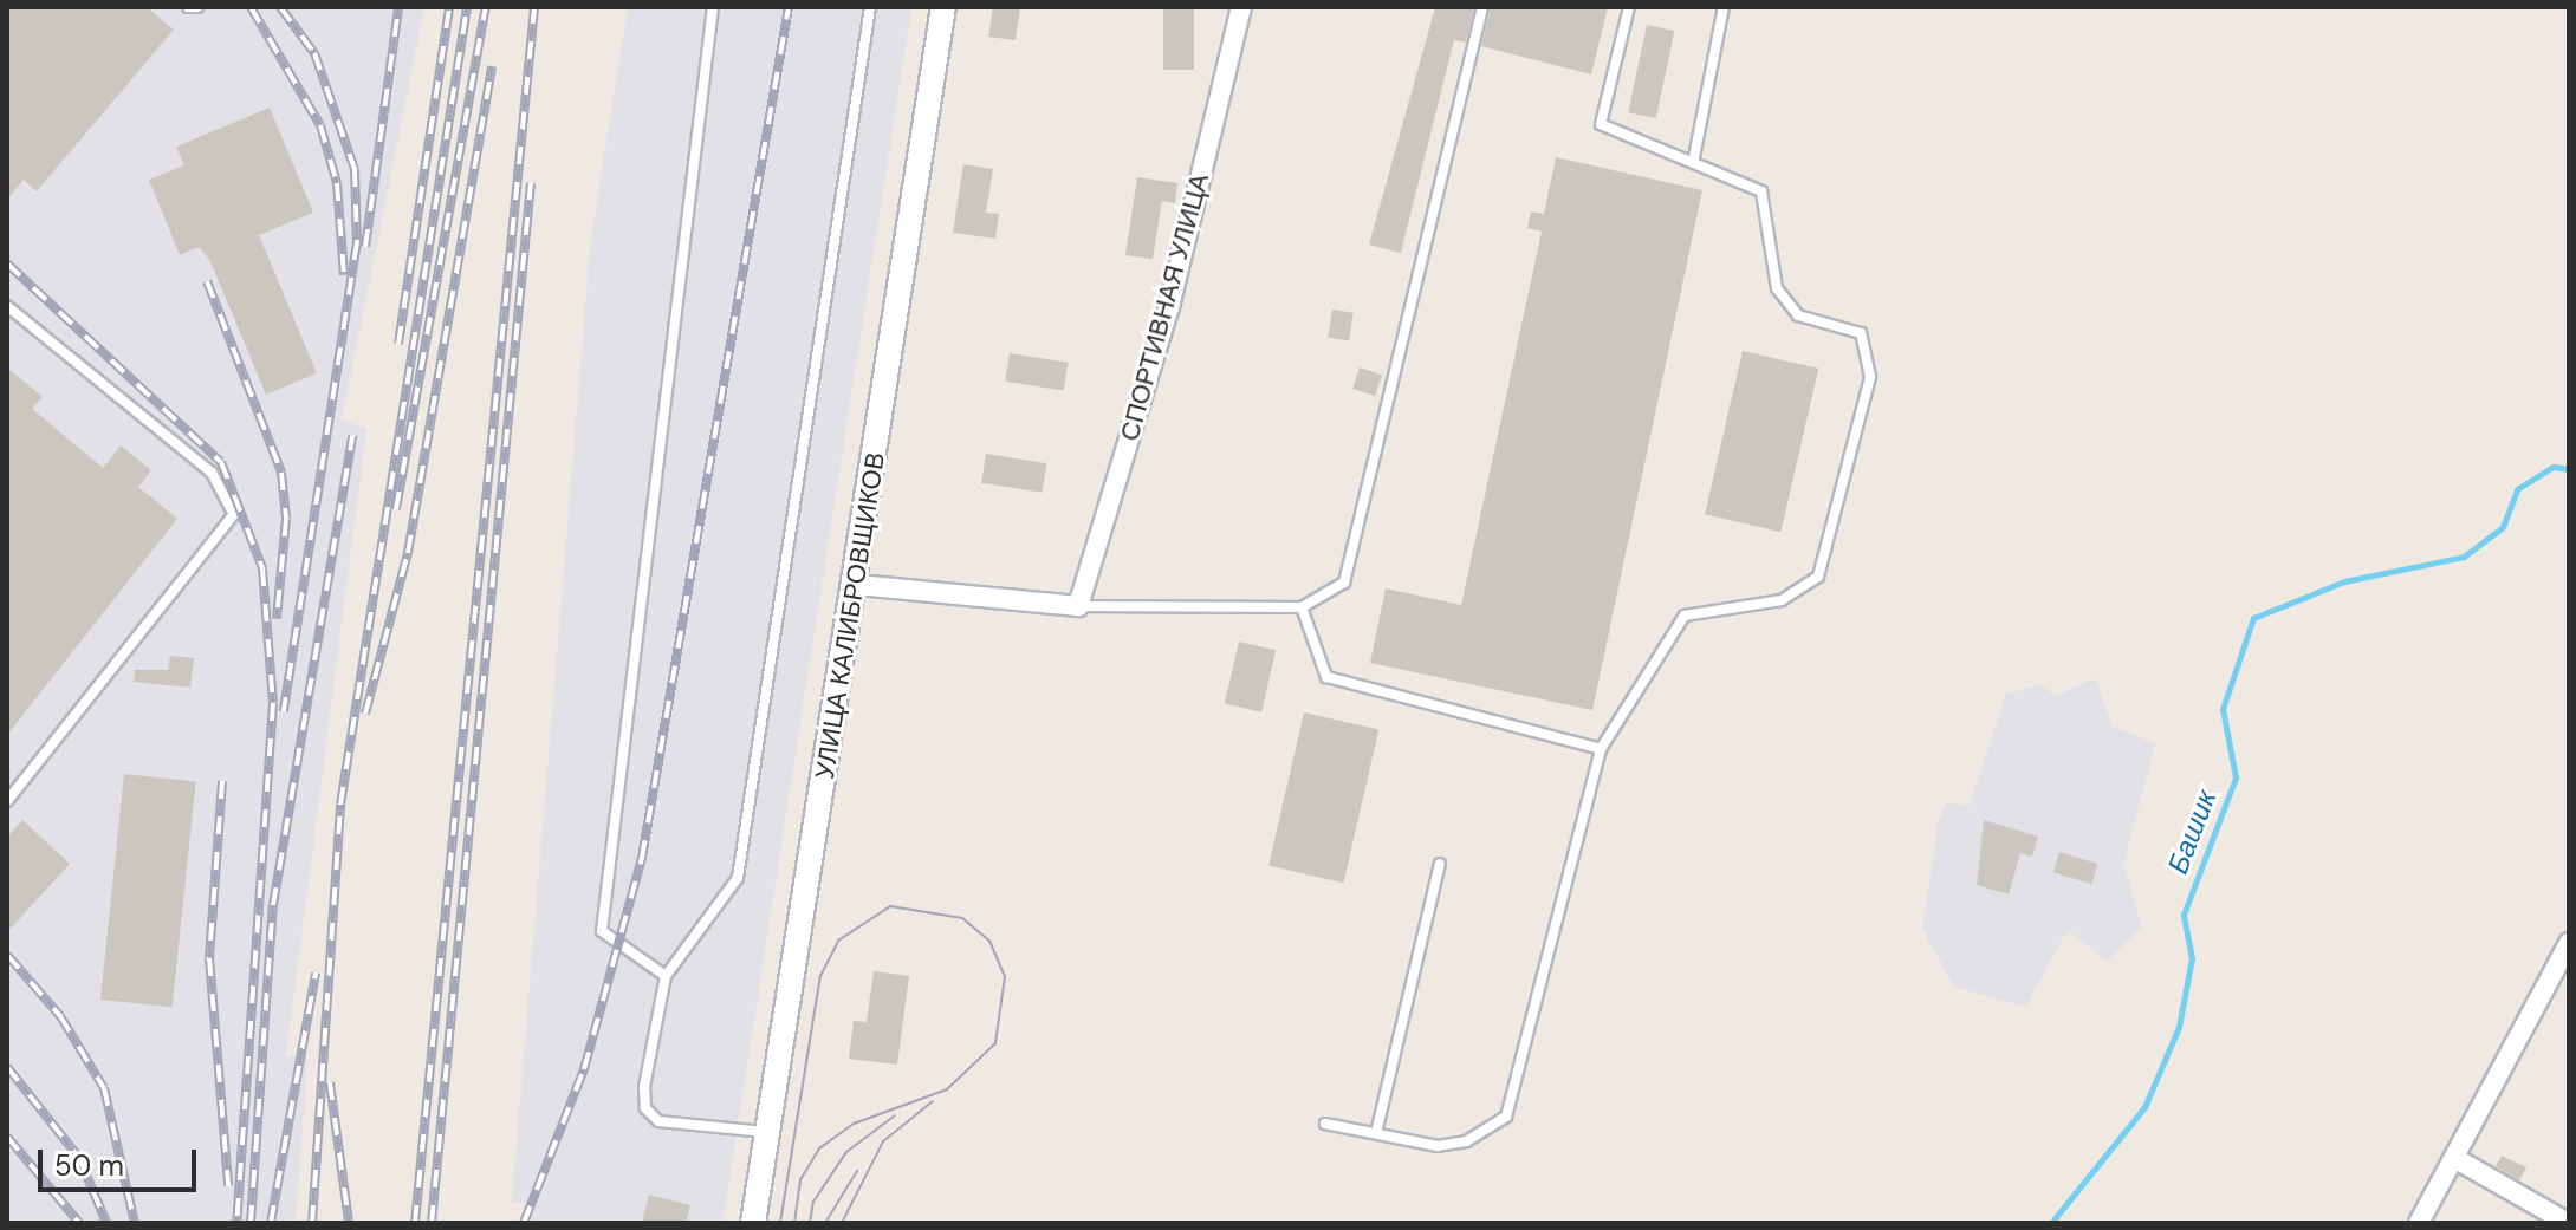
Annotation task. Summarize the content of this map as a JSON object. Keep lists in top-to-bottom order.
{
  "streets": {
    "street": ["СПОРТИВНАЯ УЛИЦА", "УЛИЦА КАЛИБРОВЩИКОВ"]
  },
  "water": ["Башик"],
  "scale_bar": "50 m"
}
